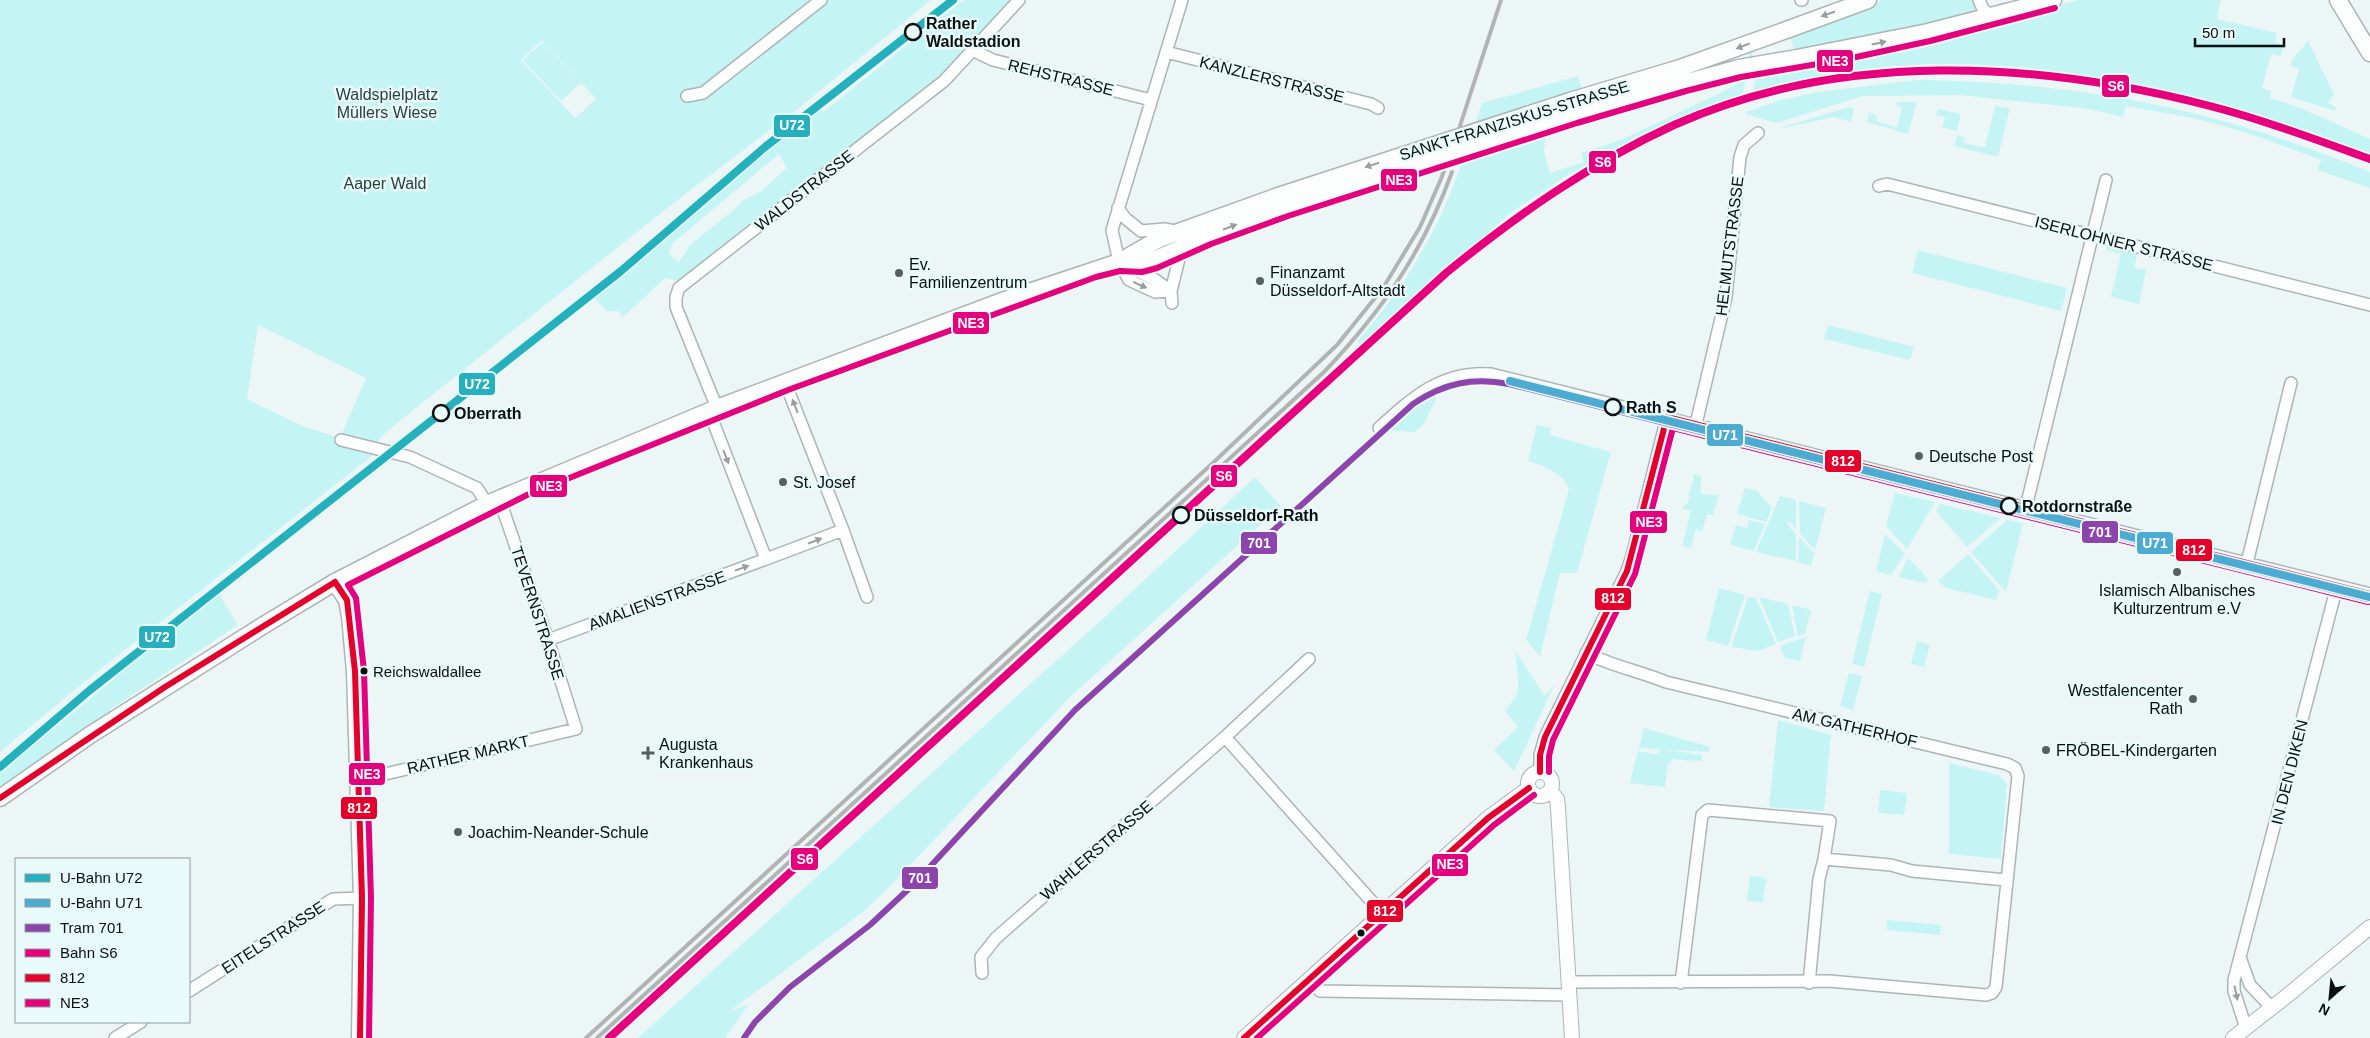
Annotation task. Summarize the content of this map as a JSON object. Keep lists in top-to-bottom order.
{
  "streets": {
    "main road": ["SANKT-FRANZISKUS-STRASSE"],
    "street": [
      "REHSTRASSE",
      "KANZLERSTRASSE",
      "WALDSTRASSE",
      "ISERLOHNER STRASSE",
      "HELMUTSTRASSE",
      "AMALIENSTRASSE",
      "TEVERNSTRASSE",
      "AM GATHERHOF",
      "RATHER MARKT",
      "IN DEN DIKEN",
      "WAHLERSTRASSE",
      "EITELSTRASSE"
    ]
  },
  "crossings": [
    ["REHSTRASSE", "WALDSTRASSE"],
    ["WALDSTRASSE", "AMALIENSTRASSE"],
    ["AMALIENSTRASSE", "TEVERNSTRASSE"],
    ["TEVERNSTRASSE", "RATHER MARKT"]
  ],
  "one_way": ["AMALIENSTRASSE"],
  "parks": ["Waldspielplatz Müllers Wiese", "Aaper Wald"],
  "places": {
    "other": [
      "Rather Waldstadion",
      "Ev. Familienzentrum",
      "Finanzamt Düsseldorf-Altstadt",
      "Rath S",
      "Oberrath",
      "Deutsche Post",
      "St. Josef",
      "Rotdornstraße",
      "Düsseldorf-Rath",
      "Islamisch Albanisches Kulturzentrum e.V",
      "Reichswaldallee",
      "Westfalencenter Rath",
      "FRÖBEL-Kindergarten",
      "Joachim-Neander-Schule"
    ],
    "health": ["Augusta Krankenhaus"]
  },
  "lines": [
    "metro line U72",
    "transit line NE3",
    "rail line S6",
    "metro line U71",
    "tram line 701",
    "transit line 812"
  ],
  "legend": [
    "U-Bahn U72",
    "U-Bahn U71",
    "Tram 701",
    "Bahn S6",
    "812",
    "NE3"
  ],
  "scale_bar": "50 m",
  "north": "bottom left"
}
